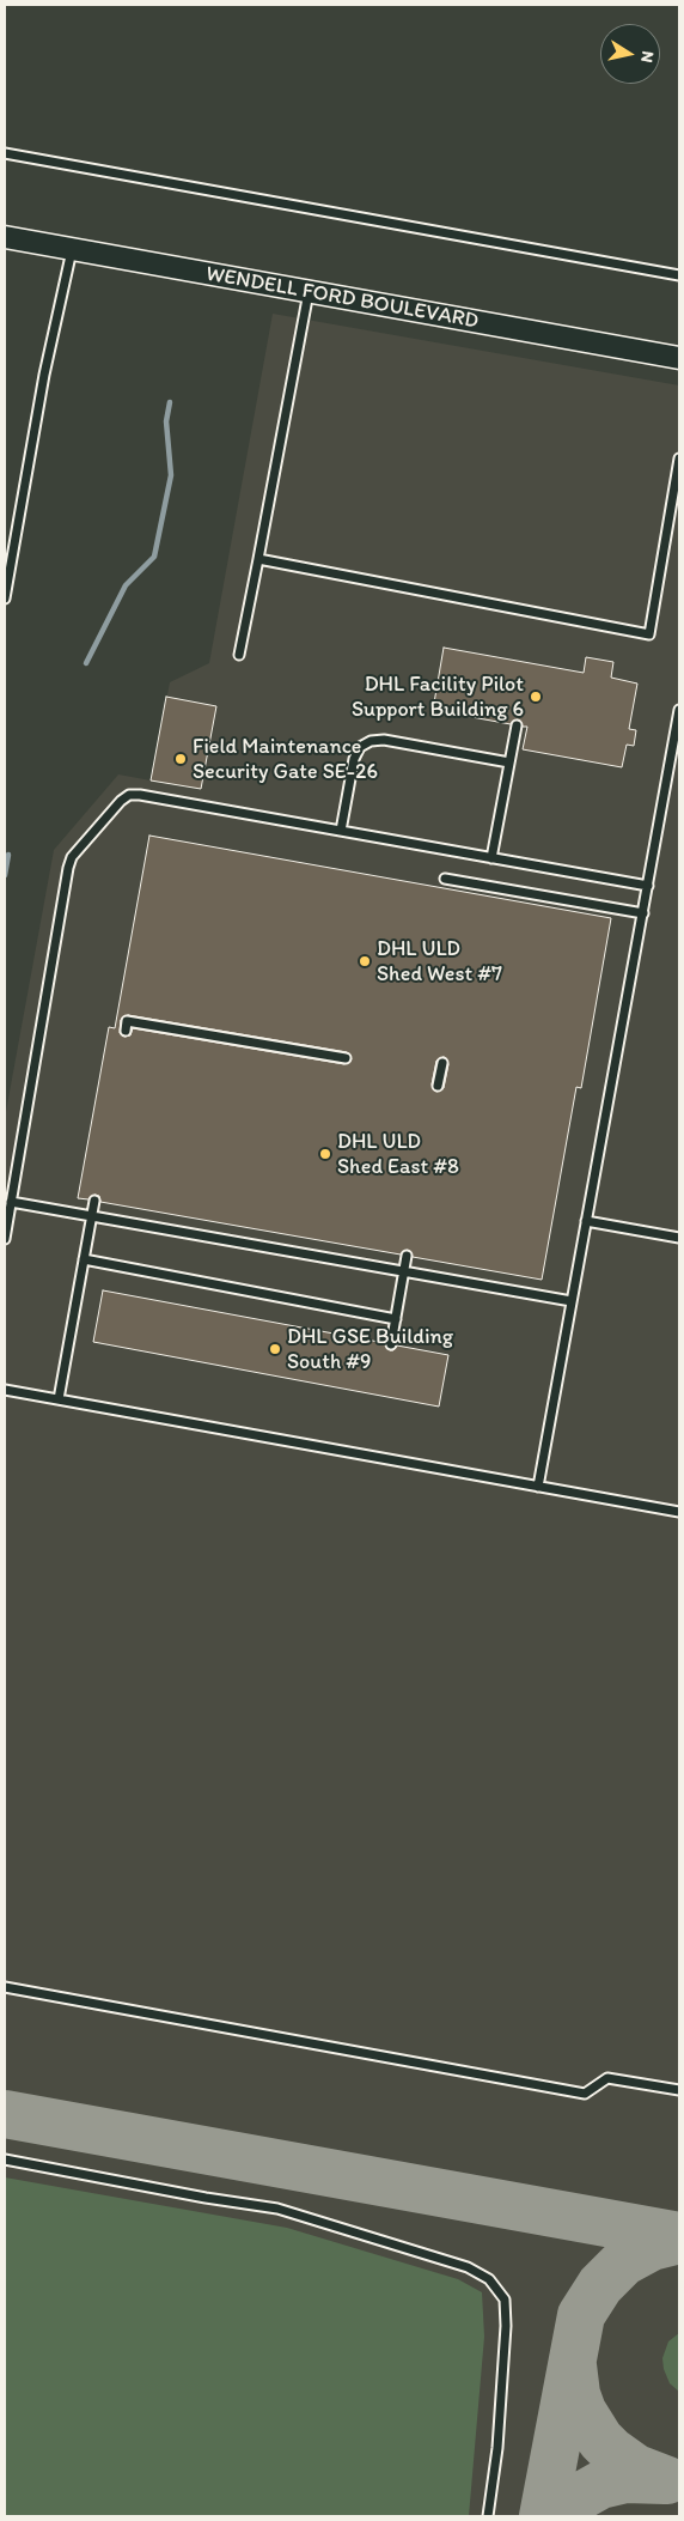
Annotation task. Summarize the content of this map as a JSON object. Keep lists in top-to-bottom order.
{
  "streets": {
    "street": ["WENDELL FORD BOULEVARD"]
  },
  "places": [
    "DHL Facility Pilot Support Building 6",
    "Field Maintenance Security Gate SE-26",
    "DHL ULD Shed West #7",
    "DHL ULD Shed East #8",
    "DHL GSE Building South #9"
  ],
  "north": "right"
}
